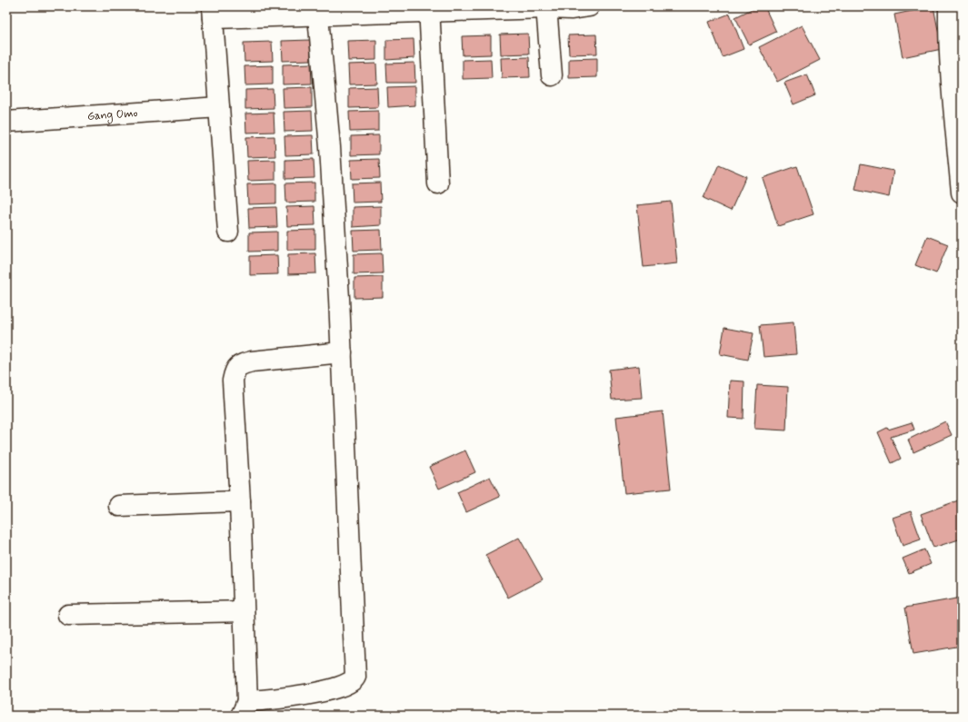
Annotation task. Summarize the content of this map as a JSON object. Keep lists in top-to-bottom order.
{
  "streets": {
    "street": ["Gang Omo"]
  }
}
